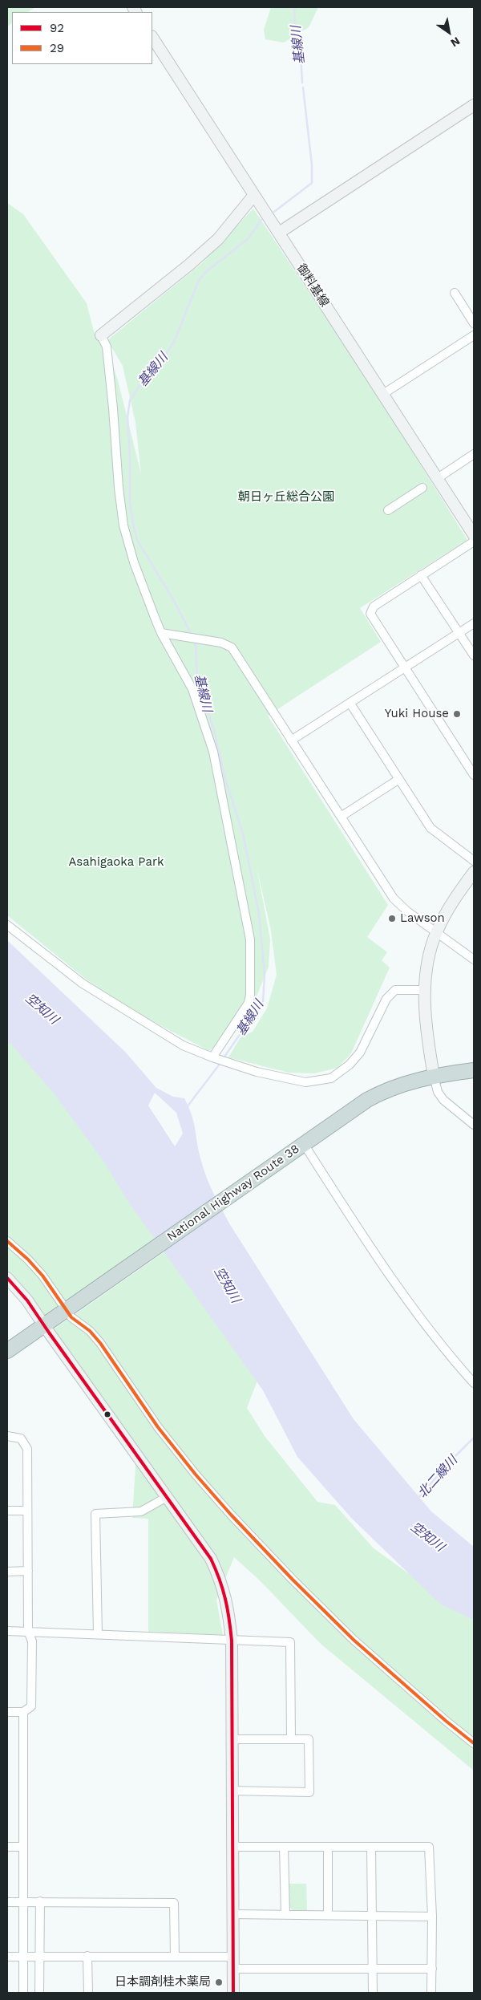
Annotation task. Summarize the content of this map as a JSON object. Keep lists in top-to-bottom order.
{
  "streets": {
    "highway": ["National Highway Route 38"],
    "street": ["御料基線"]
  },
  "water": ["基線川", "空知川", "北二線川"],
  "parks": ["朝日ヶ丘総合公園", "Asahigaoka Park"],
  "places": ["Yuki House", "Lawson", "日本調剤桂木薬局"],
  "lines": ["transit line 29", "transit line 92"],
  "legend": ["92", "29"],
  "north": "bottom right"
}
